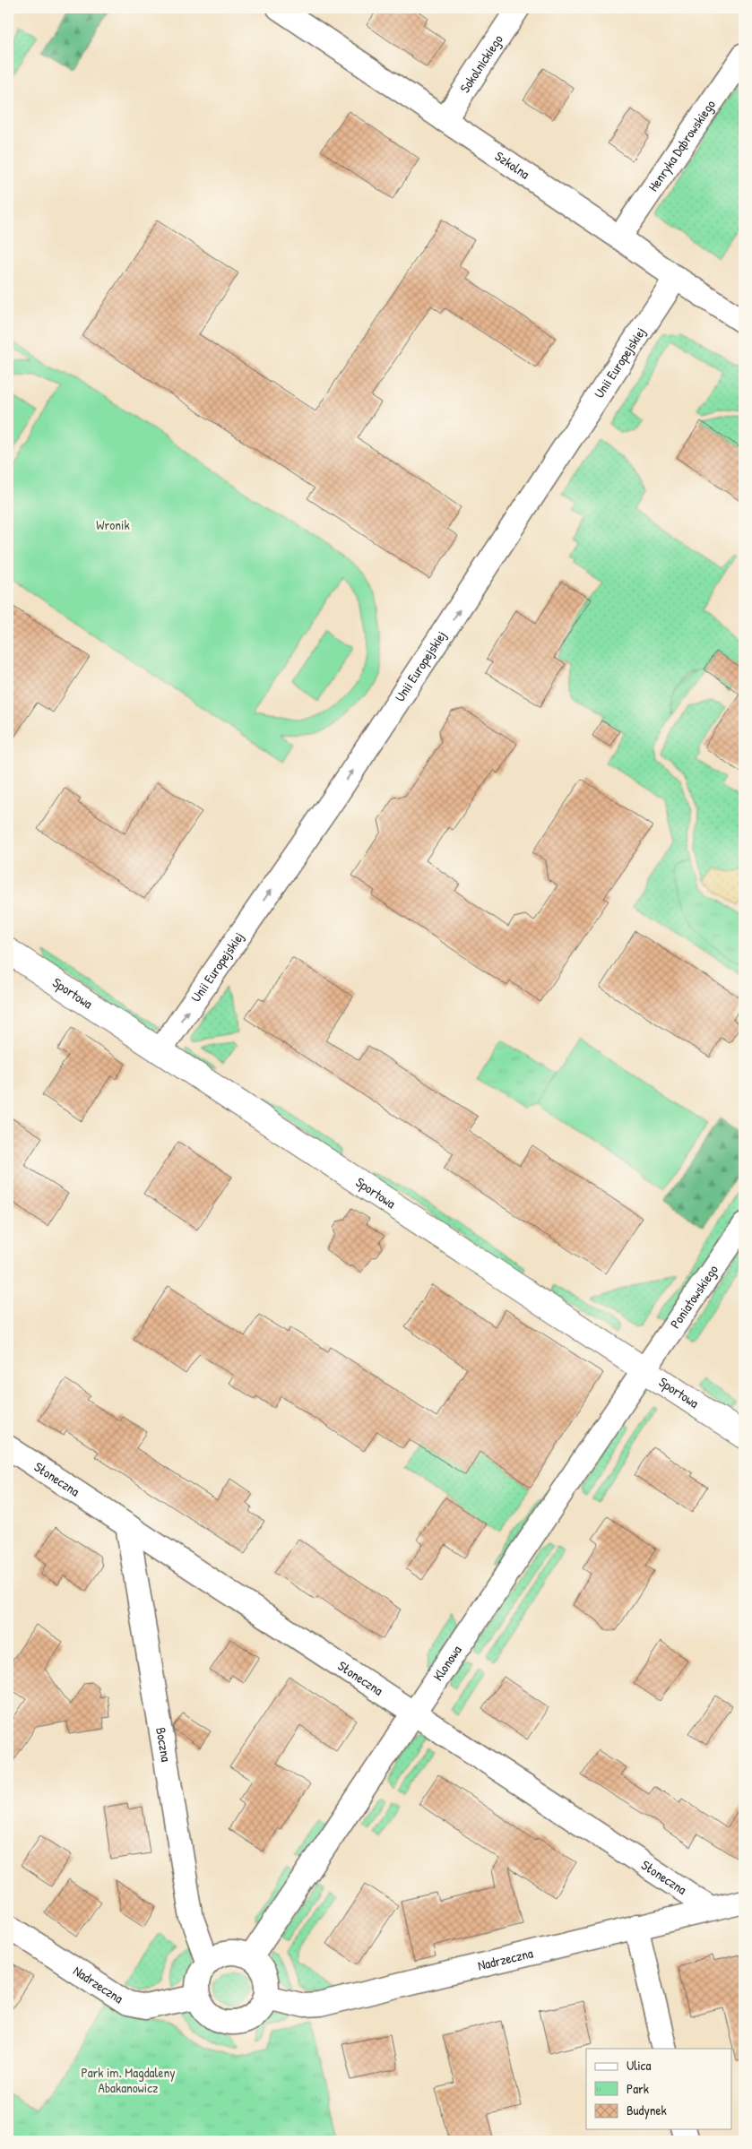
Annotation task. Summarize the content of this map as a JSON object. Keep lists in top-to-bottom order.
{
  "streets": {
    "street": [
      "Sokolnickiego",
      "Henryka Dąbrowskiego",
      "Szkolna",
      "Unii Europejskiej",
      "Sportowa",
      "Poniatowskiego",
      "Słoneczna",
      "Klonowa",
      "Boczna",
      "Nadrzeczna"
    ]
  },
  "crossings": [
    ["Sokolnickiego", "Szkolna"],
    ["Henryka Dąbrowskiego", "Szkolna"],
    ["Szkolna", "Unii Europejskiej"],
    ["Unii Europejskiej", "Sportowa"],
    ["Sportowa", "Poniatowskiego"],
    ["Sportowa", "Klonowa"],
    ["Poniatowskiego", "Klonowa"],
    ["Słoneczna", "Klonowa"],
    ["Słoneczna", "Boczna"],
    ["Słoneczna", "Nadrzeczna"],
    ["Klonowa", "Boczna"],
    ["Klonowa", "Nadrzeczna"],
    ["Boczna", "Nadrzeczna"]
  ],
  "one_way": ["Unii Europejskiej"],
  "parks": ["Wronik", "Park im. Magdaleny Abakanowicz"],
  "legend": ["Ulica", "Park", "Budynek"]
}
